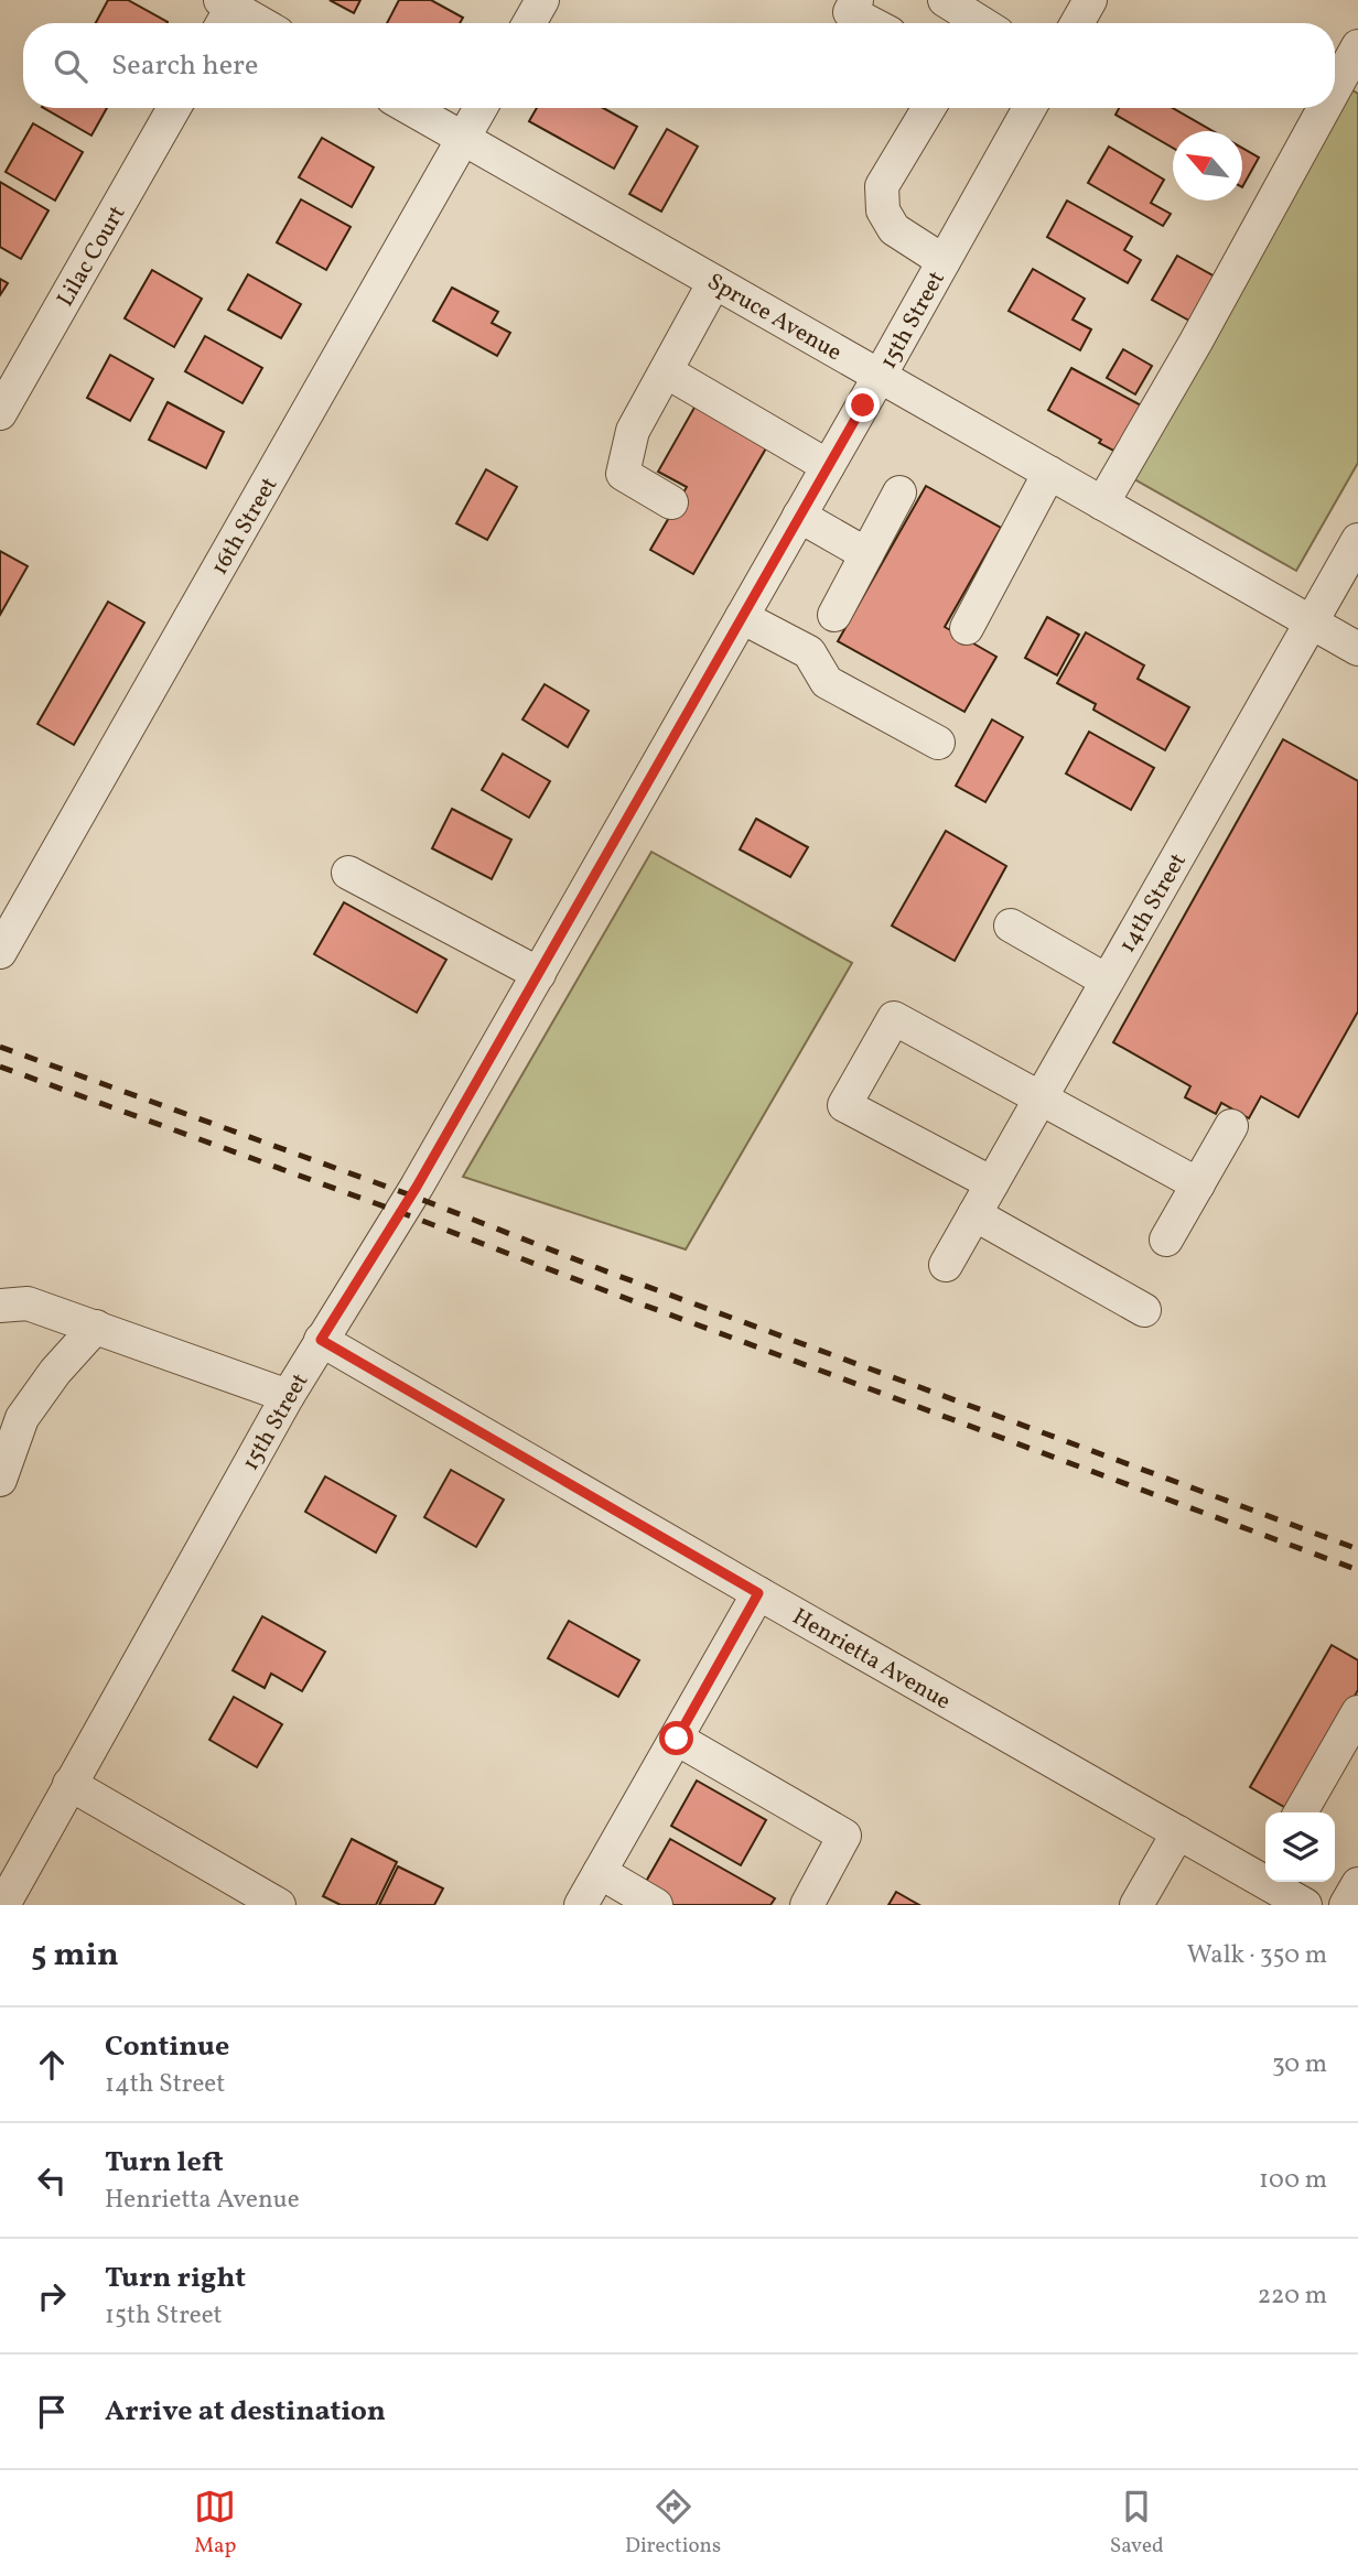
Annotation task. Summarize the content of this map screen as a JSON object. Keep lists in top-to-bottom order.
{
  "streets": {
    "street": [
      "Lilac Court",
      "Spruce Avenue",
      "15th Street",
      "16th Street",
      "14th Street",
      "Henrietta Avenue"
    ]
  },
  "crossings": [
    ["Spruce Avenue", "15th Street"],
    ["Spruce Avenue", "16th Street"],
    ["Spruce Avenue", "14th Street"],
    ["15th Street", "Henrietta Avenue"]
  ],
  "north": "top left",
  "page": {
    "search": "Search here",
    "heading": ["5 min", "Walk · 350 m"],
    "list": [
      ["Continue", "14th Street", "30 m"],
      ["Turn left", "Henrietta Avenue", "100 m"],
      ["Turn right", "15th Street", "220 m"],
      "Arrive at destination"
    ],
    "nav": ["Map", "Directions", "Saved"]
  }
}
